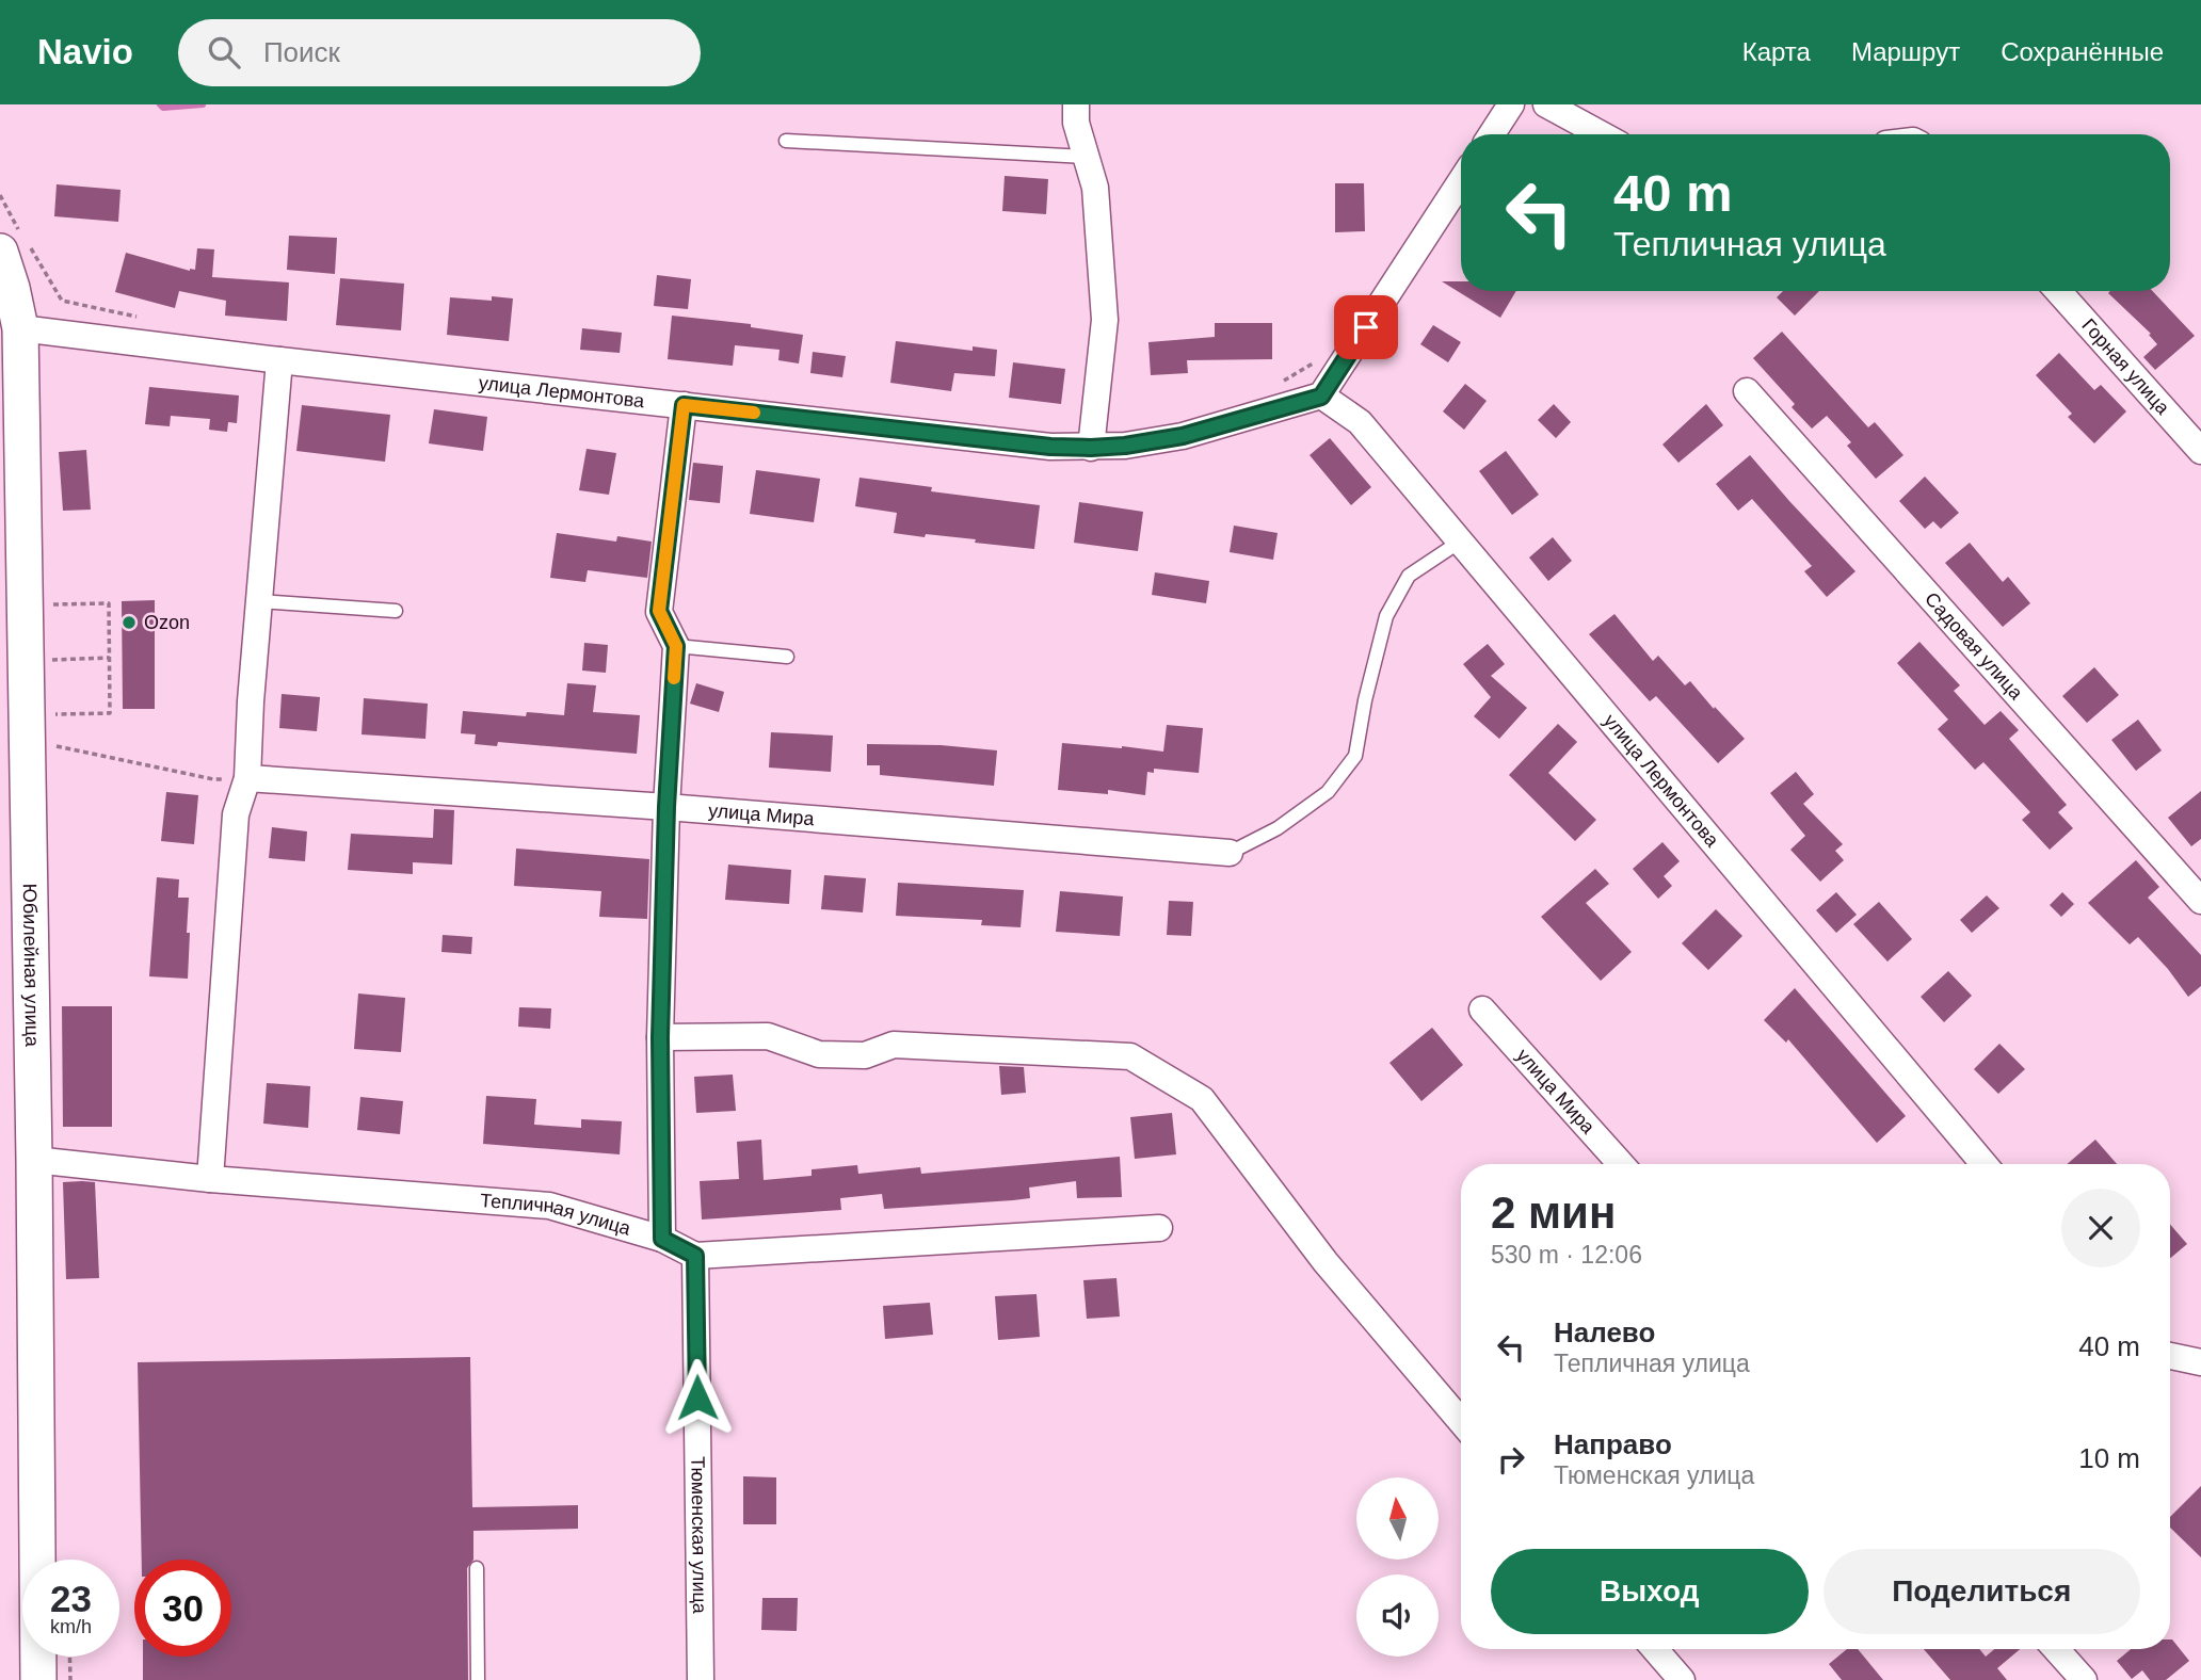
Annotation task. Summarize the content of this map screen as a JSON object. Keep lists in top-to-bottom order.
{
  "streets": {
    "street": [
      "Горная улица",
      "улица Лермонтова",
      "Садовая улица",
      "улица Мира",
      "Юбилейная улица",
      "Тепличная улица",
      "Тюменская улица"
    ]
  },
  "crossings": [
    ["улица Лермонтова", "Юбилейная улица"],
    ["Юбилейная улица", "Тепличная улица"],
    ["Тепличная улица", "Тюменская улица"]
  ],
  "places": ["Ozon"],
  "north": "top",
  "page": {
    "header": "Navio",
    "search": "Поиск",
    "nav": ["Карта", "Маршрут", "Сохранённые"],
    "turn": ["40 m", "Тепличная улица"],
    "heading": ["2 мин", "530 m · 12:06"],
    "list": [
      {
        "name": "Налево",
        "note": "Тепличная улица",
        "value": "40 m"
      },
      {
        "name": "Направо",
        "note": "Тюменская улица",
        "value": "10 m"
      }
    ],
    "buttons": ["Выход", "Поделиться"],
    "speed": "23 km/h",
    "limit": "30"
  }
}
